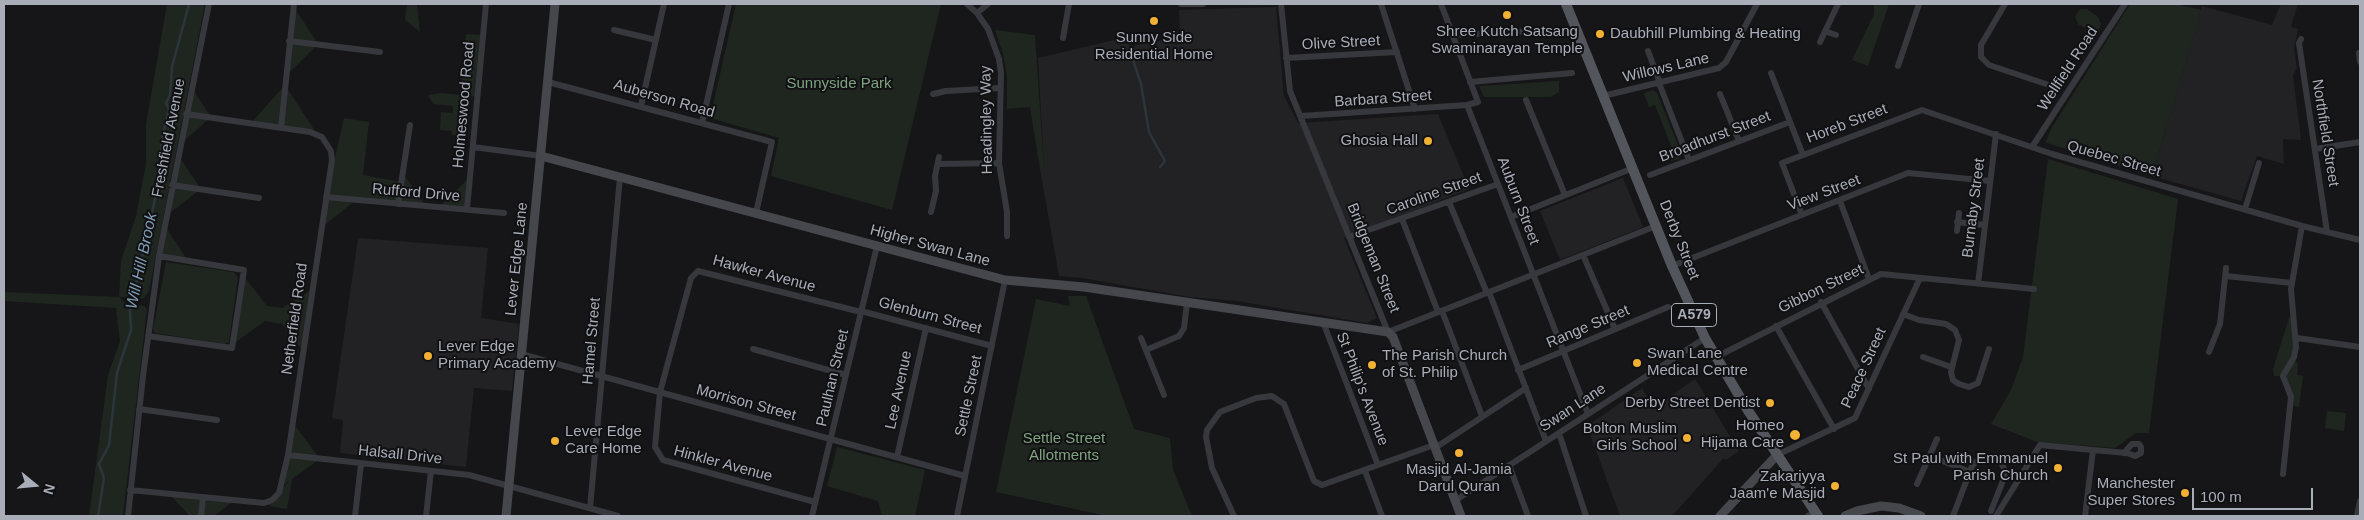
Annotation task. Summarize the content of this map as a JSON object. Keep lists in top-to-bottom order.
{
  "streets": {
    "main road": ["Derby Street", "A579"],
    "street": [
      "Olive Street",
      "Willows Lane",
      "Wellfield Road",
      "Auberson Road",
      "Barbara Street",
      "Holmeswood Road",
      "Headingley Way",
      "Horeb Street",
      "Northfield Street",
      "Broadhurst Street",
      "Freshfield Avenue",
      "Quebec Street",
      "Rufford Drive",
      "View Street",
      "Caroline Street",
      "Auburn Street",
      "Burnaby Street",
      "Higher Swan Lane",
      "Bridgeman Street",
      "Lever Edge Lane",
      "Hawker Avenue",
      "Gibbon Street",
      "Glenburn Street",
      "Netherfield Road",
      "Range Street",
      "Hamel Street",
      "Peace Street",
      "Paulhan Street",
      "St Philip's Avenue",
      "Lee Avenue",
      "Settle Street",
      "Morrison Street",
      "Swan Lane",
      "Halsall Drive",
      "Hinkler Avenue"
    ]
  },
  "crossings": [
    ["Olive Street", "Bridgeman Street"],
    ["Willows Lane", "Derby Street"],
    ["Willows Lane", "A579"],
    ["Wellfield Road", "Quebec Street"],
    ["Auberson Road", "Higher Swan Lane"],
    ["Auberson Road", "Lever Edge Lane"],
    ["Barbara Street", "Auburn Street"],
    ["Barbara Street", "Bridgeman Street"],
    ["Holmeswood Road", "Rufford Drive"],
    ["Holmeswood Road", "Higher Swan Lane"],
    ["Horeb Street", "Quebec Street"],
    ["Horeb Street", "View Street"],
    ["Northfield Street", "Quebec Street"],
    ["Freshfield Avenue", "Netherfield Road"],
    ["Quebec Street", "Burnaby Street"],
    ["Rufford Drive", "Netherfield Road"],
    ["View Street", "Burnaby Street"],
    ["View Street", "Derby Street"],
    ["Caroline Street", "Auburn Street"],
    ["Caroline Street", "Bridgeman Street"],
    ["Auburn Street", "Range Street"],
    ["Auburn Street", "Swan Lane"],
    ["Burnaby Street", "Gibbon Street"],
    ["Derby Street", "Gibbon Street"],
    ["Derby Street", "A579"],
    ["Derby Street", "Peace Street"],
    ["Derby Street", "Swan Lane"],
    ["Higher Swan Lane", "Bridgeman Street"],
    ["Higher Swan Lane", "Lever Edge Lane"],
    ["Higher Swan Lane", "Hamel Street"],
    ["Higher Swan Lane", "Paulhan Street"],
    ["Higher Swan Lane", "St Philip's Avenue"],
    ["Higher Swan Lane", "Settle Street"],
    ["Bridgeman Street", "Swan Lane"],
    ["Lever Edge Lane", "Morrison Street"],
    ["Lever Edge Lane", "Halsall Drive"],
    ["Hawker Avenue", "Glenburn Street"],
    ["Hawker Avenue", "Paulhan Street"],
    ["Hawker Avenue", "Morrison Street"],
    ["Hawker Avenue", "Hinkler Avenue"],
    ["Gibbon Street", "Peace Street"],
    ["Glenburn Street", "Paulhan Street"],
    ["Glenburn Street", "Lee Avenue"],
    ["Glenburn Street", "Settle Street"],
    ["Netherfield Road", "Halsall Drive"],
    ["Hamel Street", "Morrison Street"],
    ["Hamel Street", "Halsall Drive"],
    ["Paulhan Street", "Morrison Street"],
    ["Paulhan Street", "Hinkler Avenue"],
    ["Lee Avenue", "Morrison Street"],
    ["Settle Street", "Morrison Street"],
    ["Morrison Street", "Hinkler Avenue"]
  ],
  "water": ["Will Hill Brook"],
  "parks": ["Sunnyside Park", "Settle Street Allotments"],
  "places": [
    "Shree Kutch Satsang Swaminarayan Temple",
    "Sunny Side Residential Home",
    "Daubhill Plumbing & Heating",
    "Ghosia Hall",
    "Lever Edge Primary Academy",
    "Swan Lane Medical Centre",
    "The Parish Church of St. Philip",
    "Derby Street Dentist",
    "Homeo Hijama Care",
    "Bolton Muslim Girls School",
    "Lever Edge Care Home",
    "Masjid Al-Jamia Darul Quran",
    "St Paul with Emmanuel Parish Church",
    "Zakariyya Jaam'e Masjid",
    "Manchester Super Stores"
  ],
  "scale_bar": "100 m",
  "north": "right"
}
